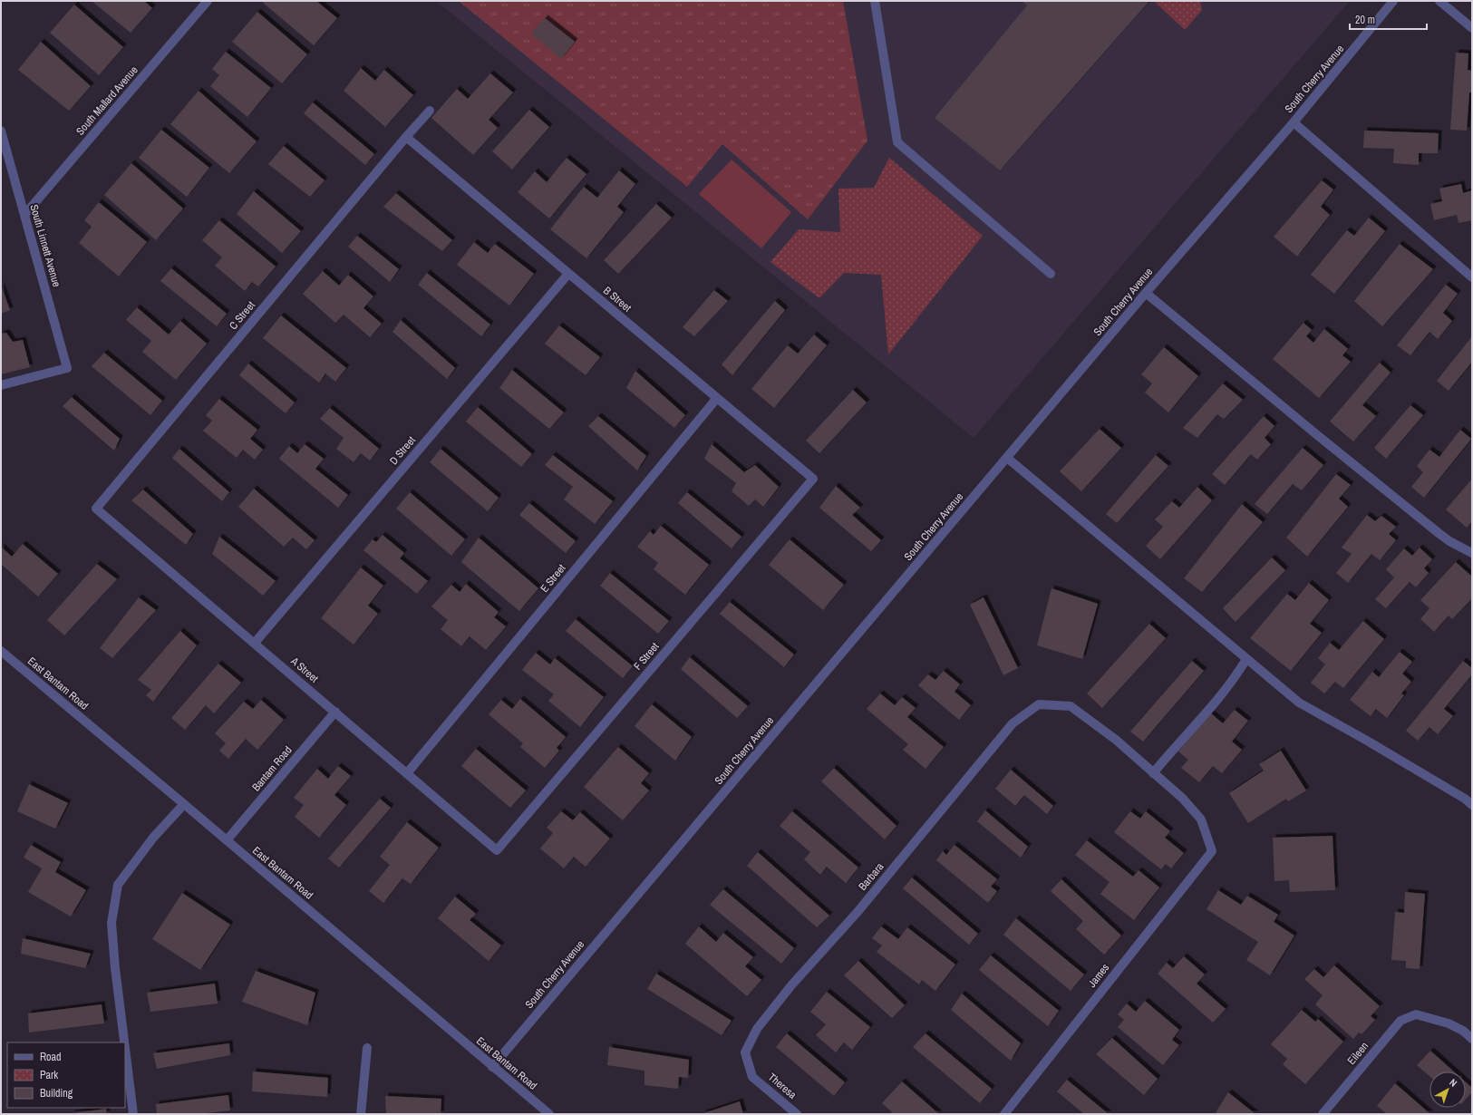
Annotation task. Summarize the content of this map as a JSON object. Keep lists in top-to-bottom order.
{
  "streets": {
    "street": [
      "South Cherry Avenue",
      "South Mallard Avenue",
      "South Linnett Avenue",
      "B Street",
      "C Street",
      "D Street",
      "E Street",
      "F Street",
      "A Street",
      "East Bantam Road",
      "Bantam Road",
      "Barbara",
      "James",
      "Eileen",
      "Theresa"
    ]
  },
  "crossings": [
    ["South Cherry Avenue", "East Bantam Road"],
    ["South Mallard Avenue", "South Linnett Avenue"],
    ["B Street", "C Street"],
    ["B Street", "D Street"],
    ["B Street", "E Street"],
    ["B Street", "F Street"],
    ["C Street", "A Street"],
    ["D Street", "A Street"],
    ["E Street", "A Street"],
    ["F Street", "A Street"],
    ["A Street", "Bantam Road"],
    ["East Bantam Road", "Bantam Road"],
    ["Barbara", "James"],
    ["Barbara", "Theresa"]
  ],
  "legend": ["Road", "Park", "Building"],
  "scale_bar": "20 m",
  "north": "top right"
}
